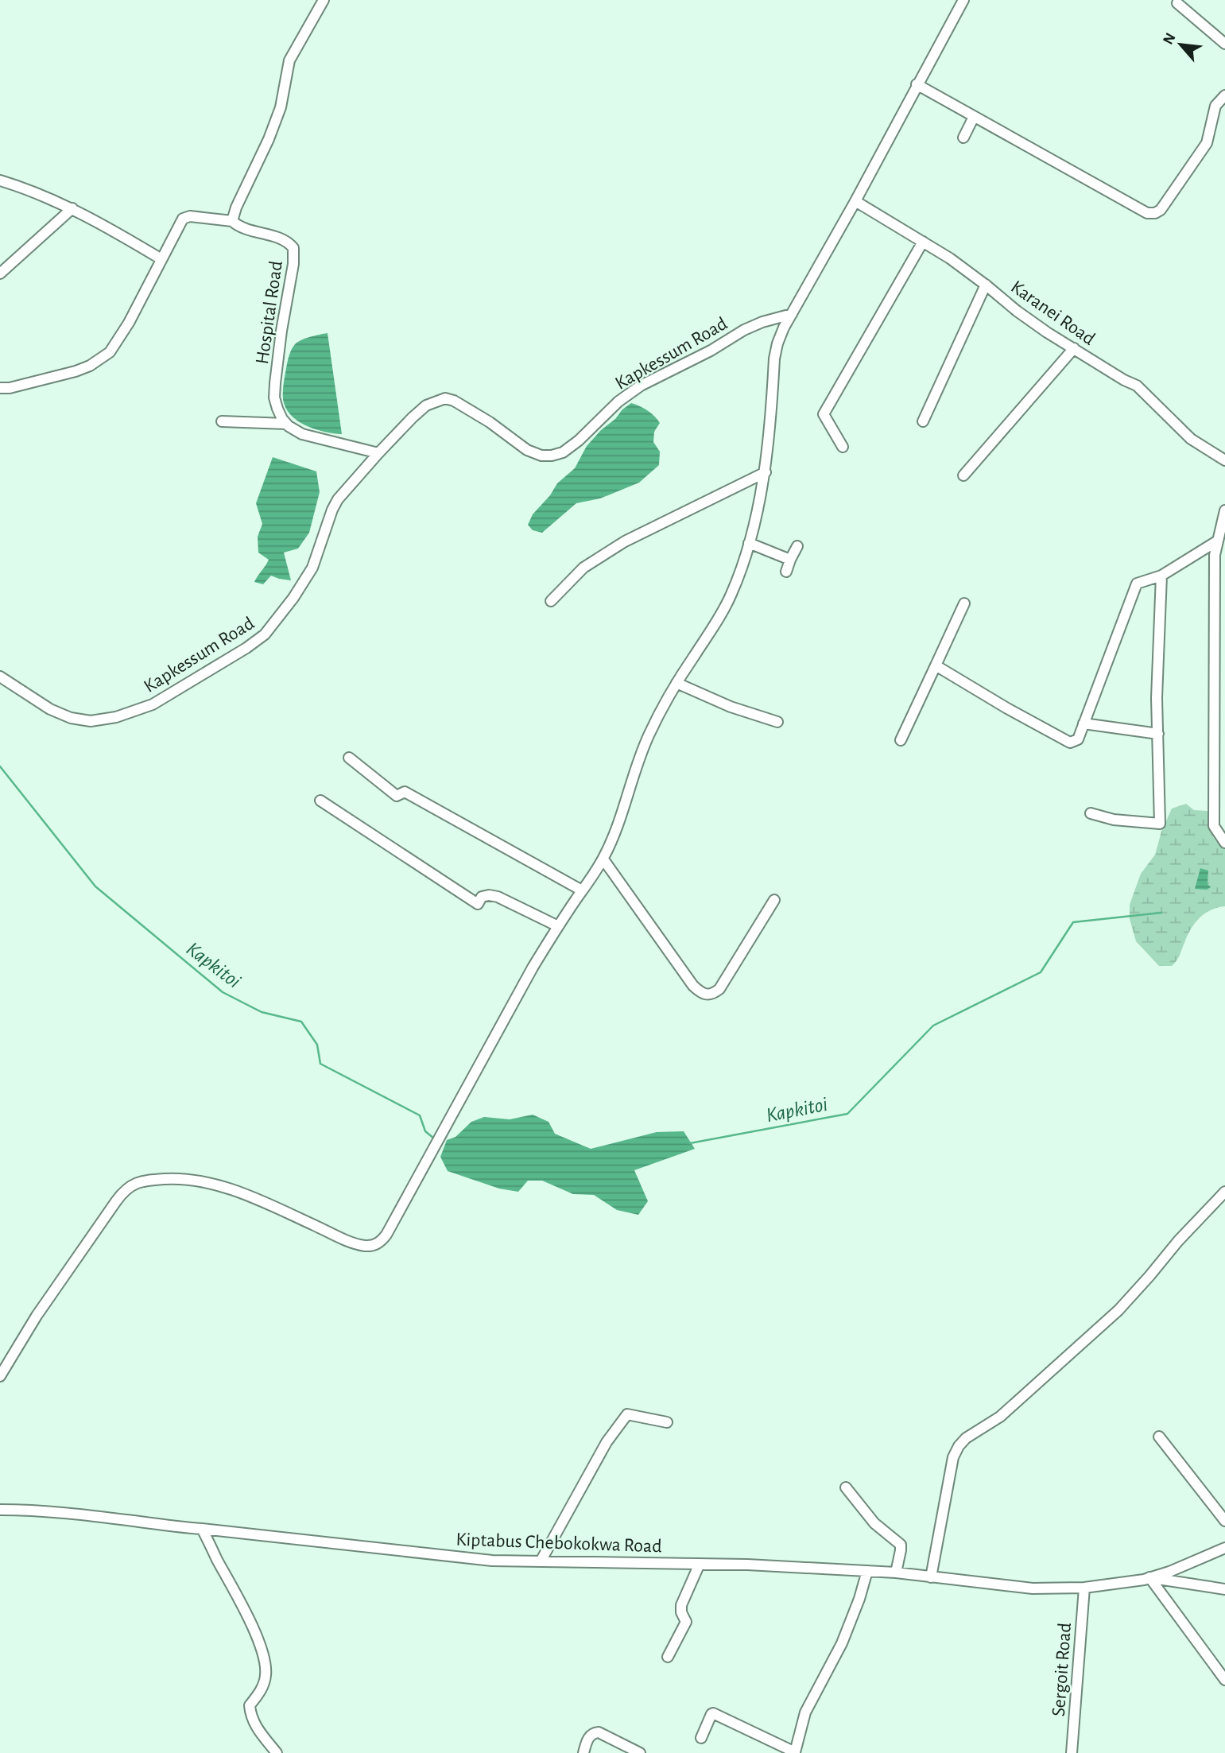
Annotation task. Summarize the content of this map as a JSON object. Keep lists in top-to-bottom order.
{
  "streets": {
    "street": [
      "Hospital Road",
      "Karanei Road",
      "Kapkessum Road",
      "Kiptabus Chebokokwa Road",
      "Sergoit Road"
    ]
  },
  "crossings": [
    ["Kiptabus Chebokokwa Road", "Sergoit Road"]
  ],
  "water": ["Kapkitoi"],
  "north": "top left"
}
